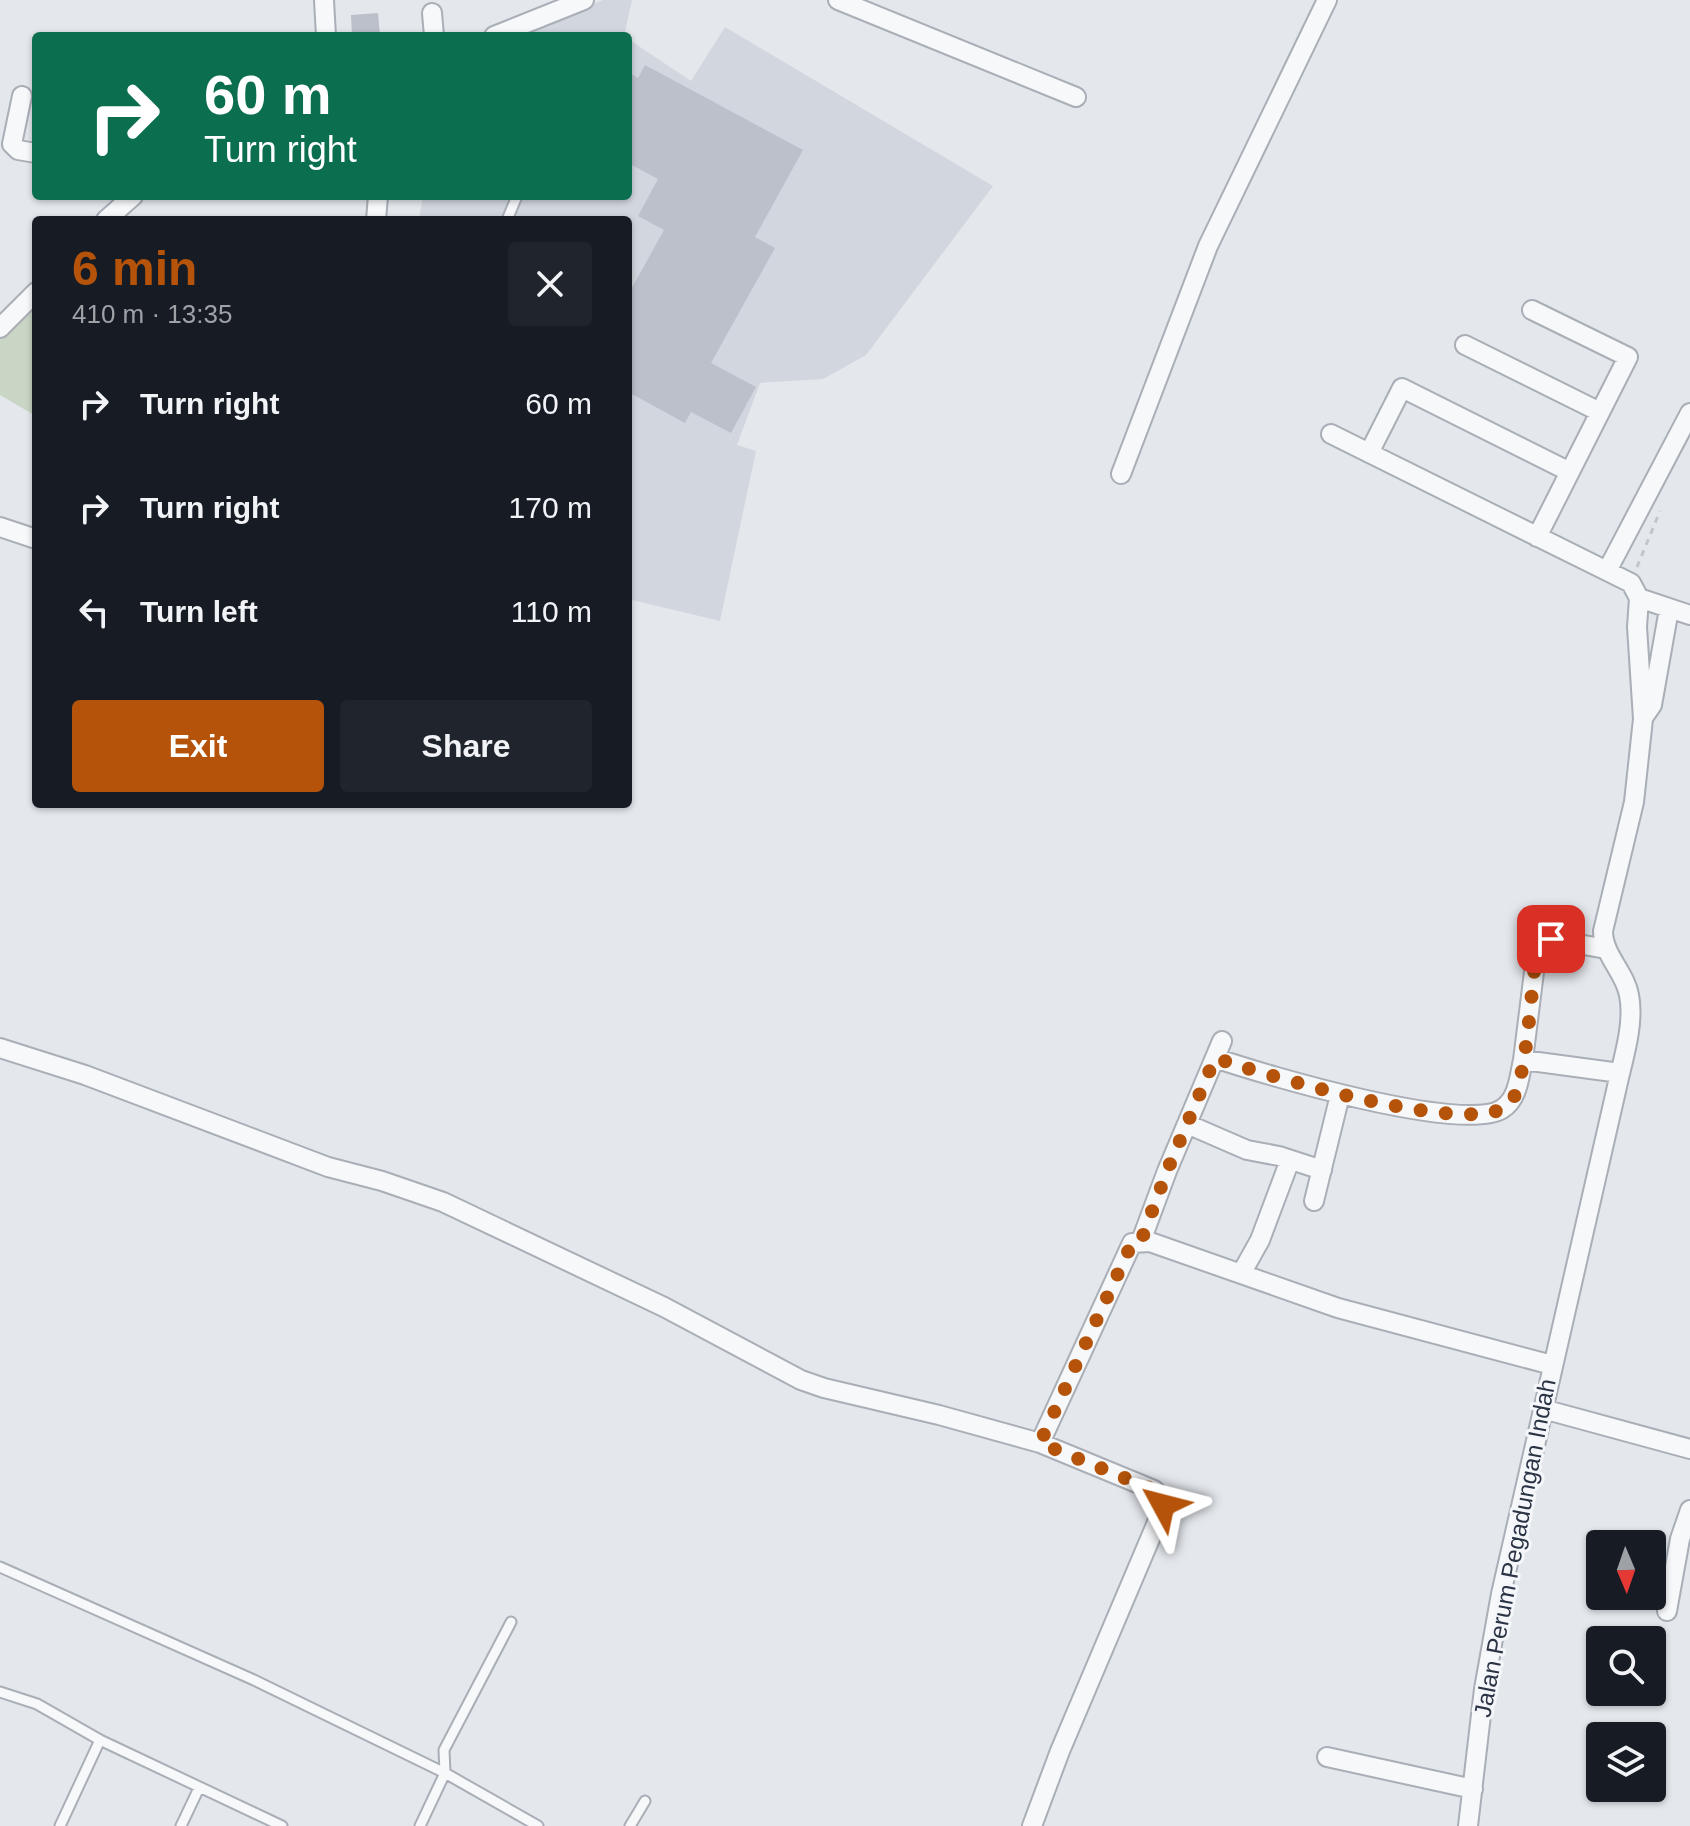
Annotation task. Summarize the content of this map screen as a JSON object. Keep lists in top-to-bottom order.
{
  "streets": {
    "street": ["Jalan Perum Pegadungan Indah"]
  },
  "north": "bottom",
  "page": {
    "turn": ["60 m", "Turn right"],
    "heading": ["6 min", "410 m · 13:35"],
    "list": [
      {
        "name": "Turn right",
        "value": "60 m"
      },
      {
        "name": "Turn right",
        "value": "170 m"
      },
      {
        "name": "Turn left",
        "value": "110 m"
      }
    ],
    "buttons": ["Exit", "Share"]
  }
}
